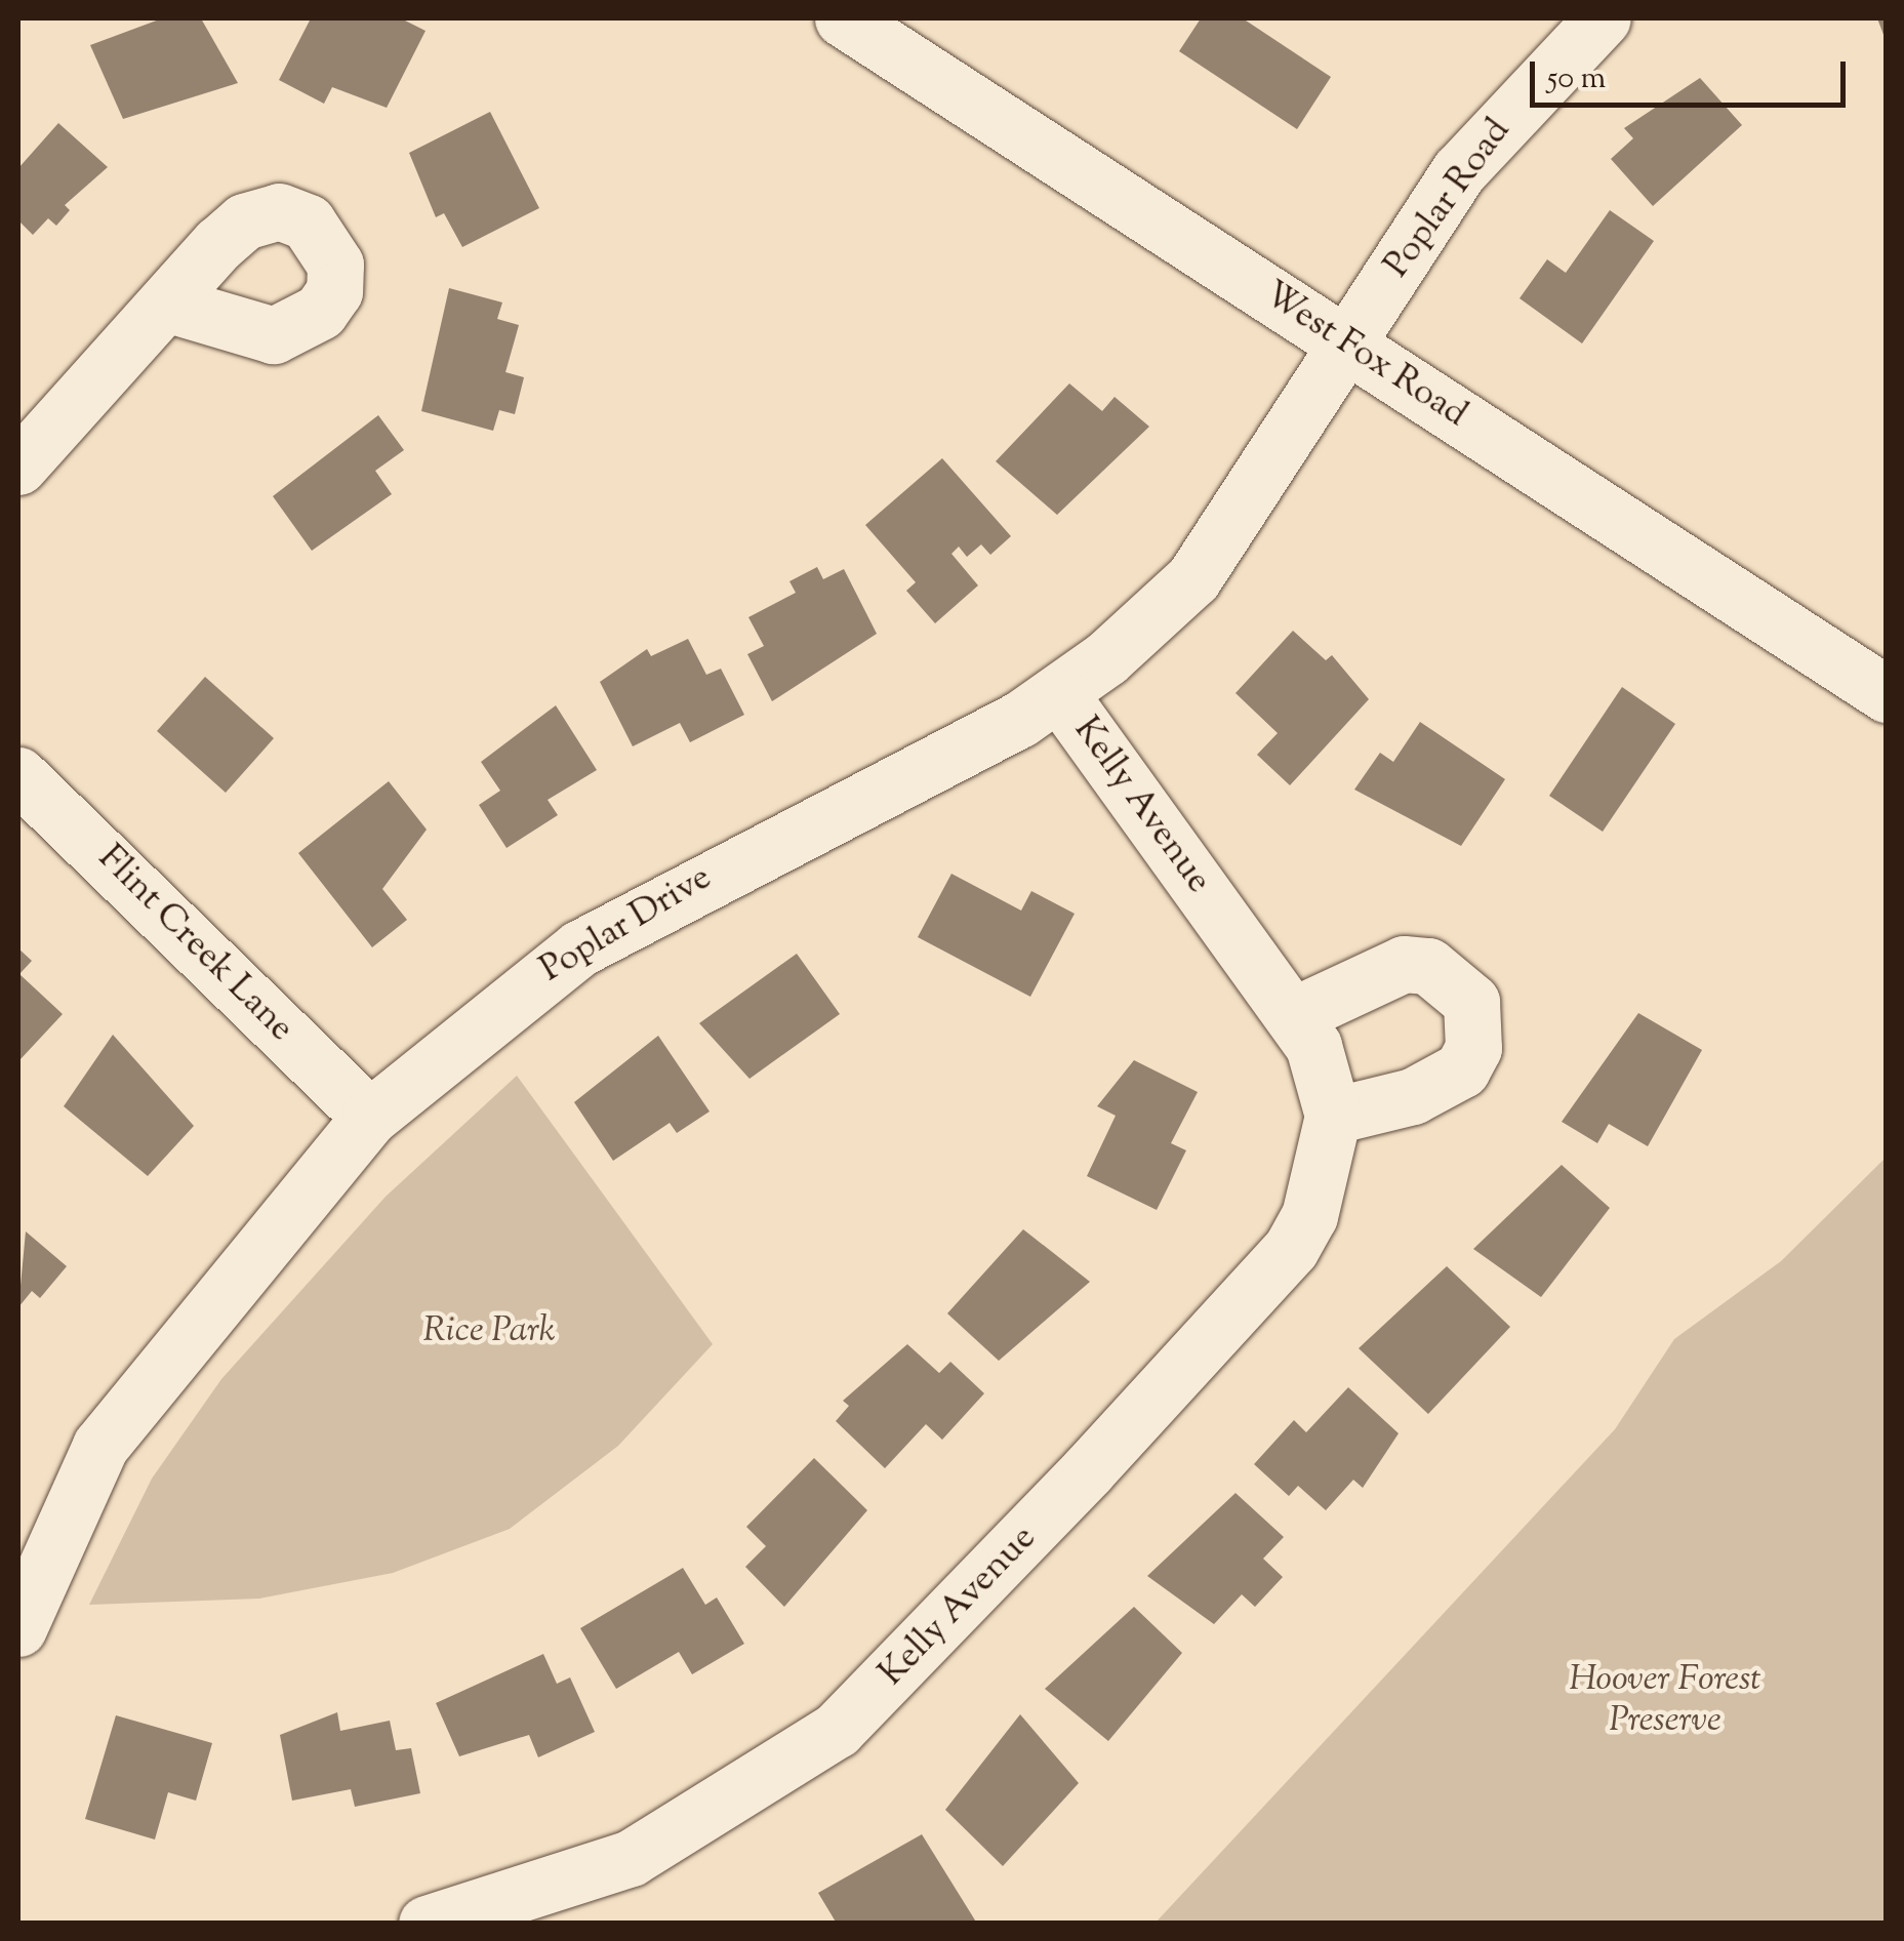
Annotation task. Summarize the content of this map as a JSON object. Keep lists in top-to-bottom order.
{
  "streets": {
    "street": [
      "Poplar Road",
      "West Fox Road",
      "Kelly Avenue",
      "Poplar Drive",
      "Flint Creek Lane"
    ]
  },
  "crossings": [
    ["Poplar Road", "West Fox Road"],
    ["Poplar Road", "Poplar Drive"],
    ["West Fox Road", "Poplar Drive"],
    ["Kelly Avenue", "Poplar Drive"],
    ["Poplar Drive", "Flint Creek Lane"]
  ],
  "parks": ["Rice Park", "Hoover Forest Preserve"],
  "scale_bar": "50 m"
}
